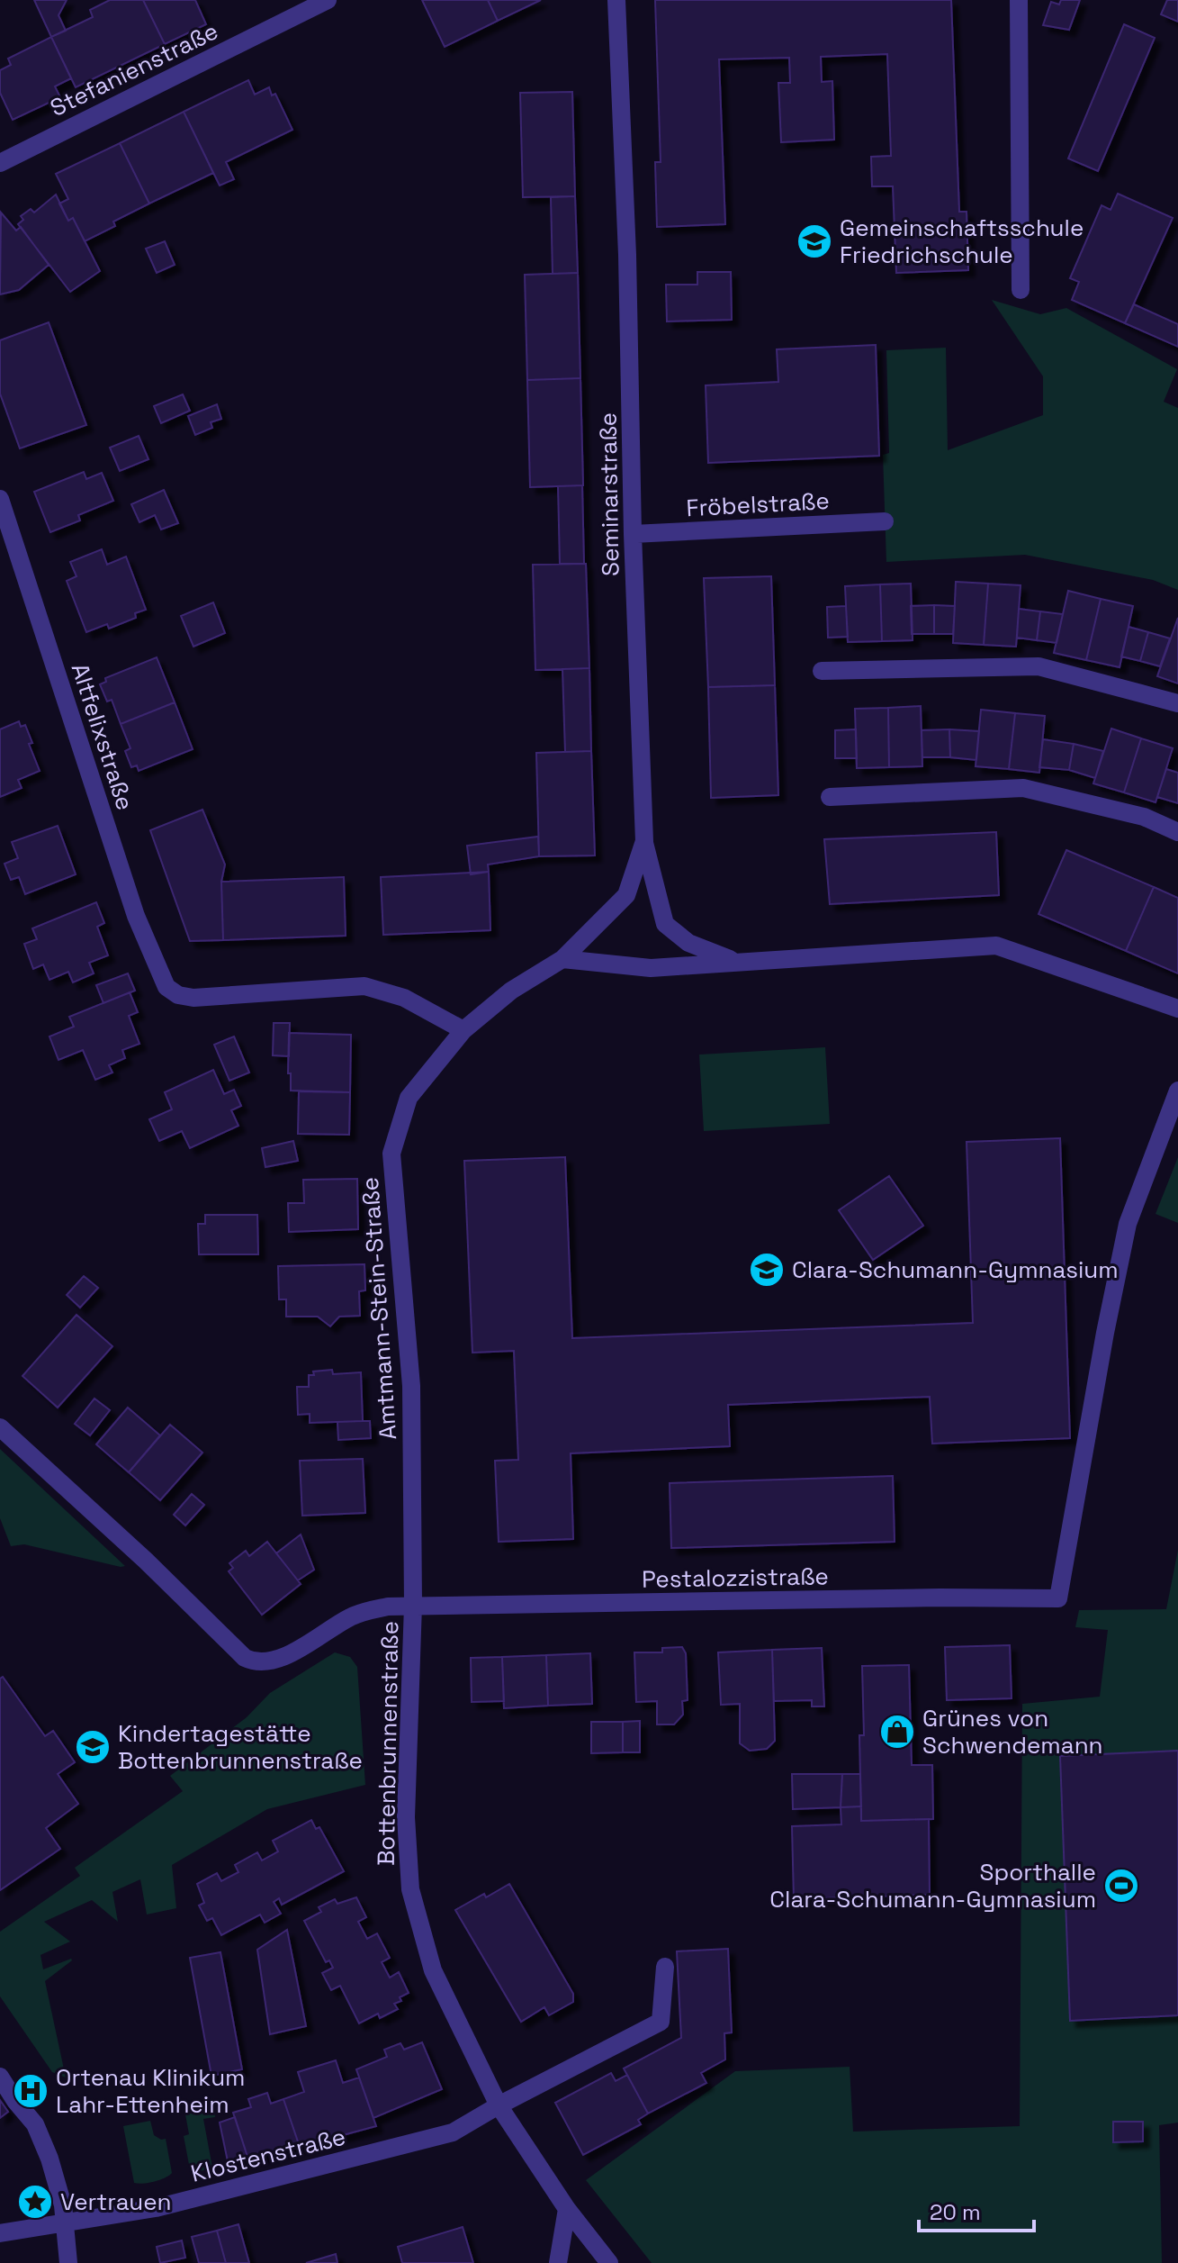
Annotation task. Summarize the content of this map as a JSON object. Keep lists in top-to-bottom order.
{
  "streets": {
    "street": [
      "Stefanienstraße",
      "Seminarstraße",
      "Fröbelstraße",
      "Altfelixstraße",
      "Amtmann-Stein-Straße",
      "Pestalozzistraße",
      "Bottenbrunnenstraße",
      "Klostenstraße"
    ]
  },
  "crossings": [
    ["Seminarstraße", "Fröbelstraße"],
    ["Seminarstraße", "Amtmann-Stein-Straße"],
    ["Altfelixstraße", "Amtmann-Stein-Straße"],
    ["Amtmann-Stein-Straße", "Pestalozzistraße"],
    ["Amtmann-Stein-Straße", "Bottenbrunnenstraße"],
    ["Pestalozzistraße", "Bottenbrunnenstraße"],
    ["Bottenbrunnenstraße", "Klostenstraße"]
  ],
  "places": {
    "school or university": ["Gemeinschaftsschule Friedrichschule", "Clara-Schumann-Gymnasium", "Kindertagestätte Bottenbrunnenstraße"],
    "shop": ["Grünes von Schwendemann"],
    "sports": ["Sporthalle Clara-Schumann-Gymnasium"],
    "hospital": ["Ortenau Klinikum Lahr-Ettenheim"],
    "place": ["Vertrauen"]
  },
  "scale_bar": "20 m"
}
